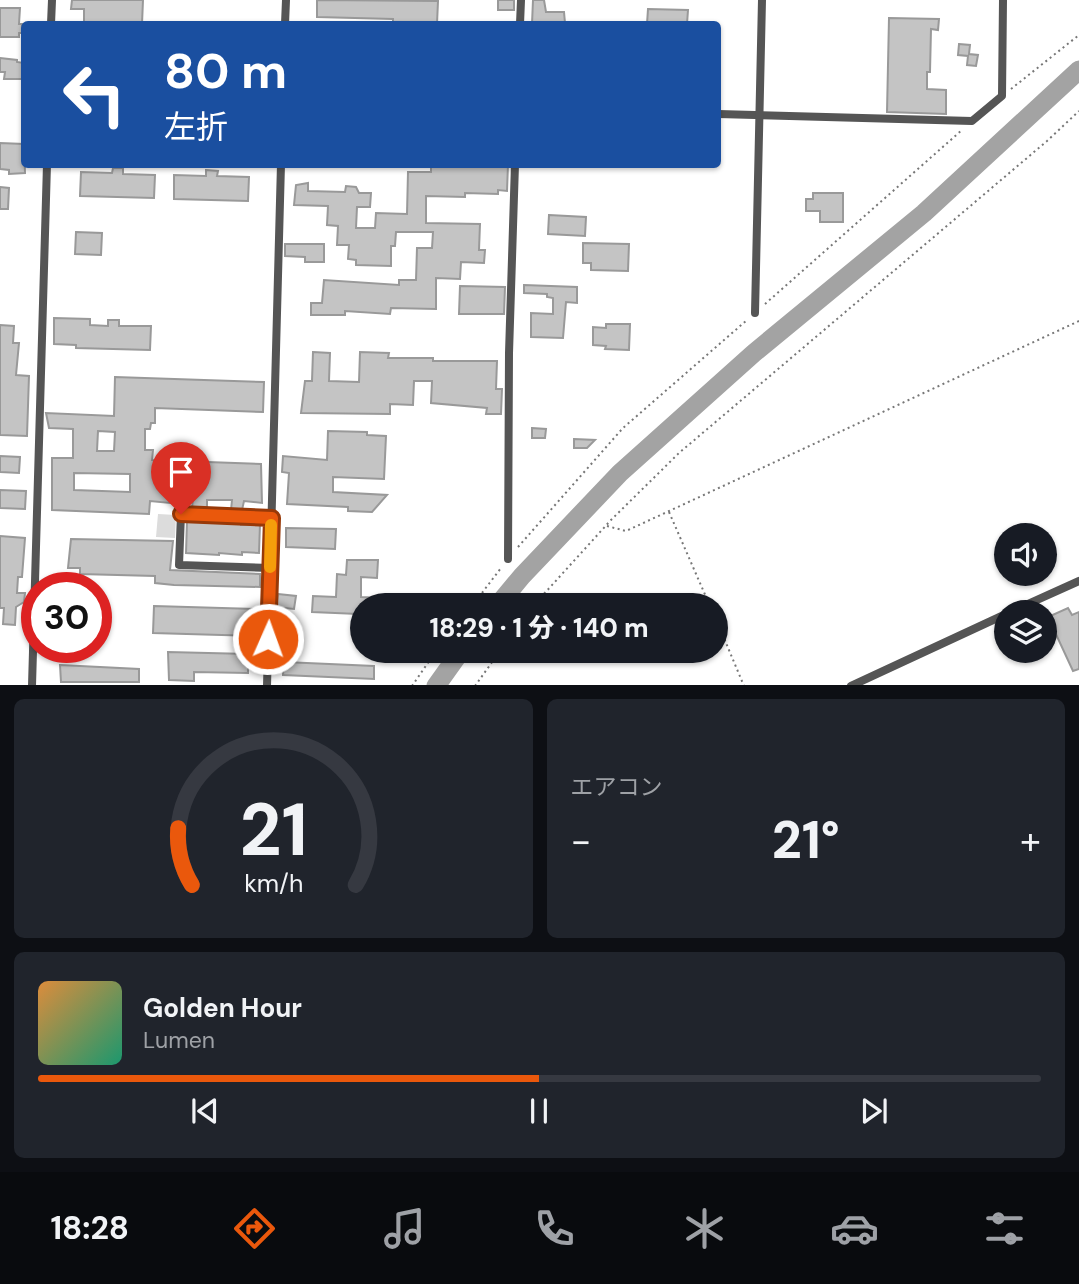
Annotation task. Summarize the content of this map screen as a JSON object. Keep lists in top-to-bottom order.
{
  "page": {
    "turn": ["80 m", "左折"],
    "limit": "30",
    "trip": "18:29 · 1 分 · 140 m",
    "tile": "エアコン",
    "heat": ["−", "21°", "+"],
    "song": ["Golden Hour", "Lumen"],
    "tabs": "18:28",
    "gauge": ["21", "km/h"]
  }
}
